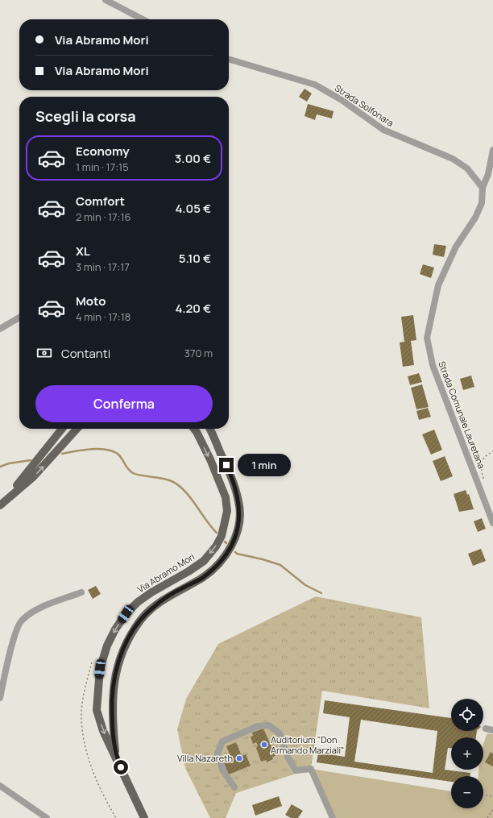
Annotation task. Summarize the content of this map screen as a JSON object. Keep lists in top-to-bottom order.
{
  "streets": {
    "main road": ["Via Abramo Mori"],
    "street": ["Strada Solfonara", "Strada Comunale Lauretana"]
  },
  "crossings": [
    ["Strada Solfonara", "Strada Comunale Lauretana"]
  ],
  "one_way": ["Via Abramo Mori"],
  "places": ["Auditorium \"Don Armando Marziali\"", "Villa Nazareth"],
  "page": {
    "banner": ["Via Abramo Mori", "Via Abramo Mori"],
    "heading": "Scegli la corsa",
    "list": [
      {
        "name": "Economy",
        "note": "1 min · 17:15",
        "value": "3.00 €"
      },
      {
        "name": "Comfort",
        "note": "2 min · 17:16",
        "value": "4.05 €"
      },
      {
        "name": "XL",
        "note": "3 min · 17:17",
        "value": "5.10 €"
      },
      {
        "name": "Moto",
        "note": "4 min · 17:18",
        "value": "4.20 €"
      }
    ],
    "pay": ["Contanti", "370 m"],
    "buttons": "Conferma",
    "bubble": "1 min",
    "map_buttons": ["+", "−"]
  }
}
